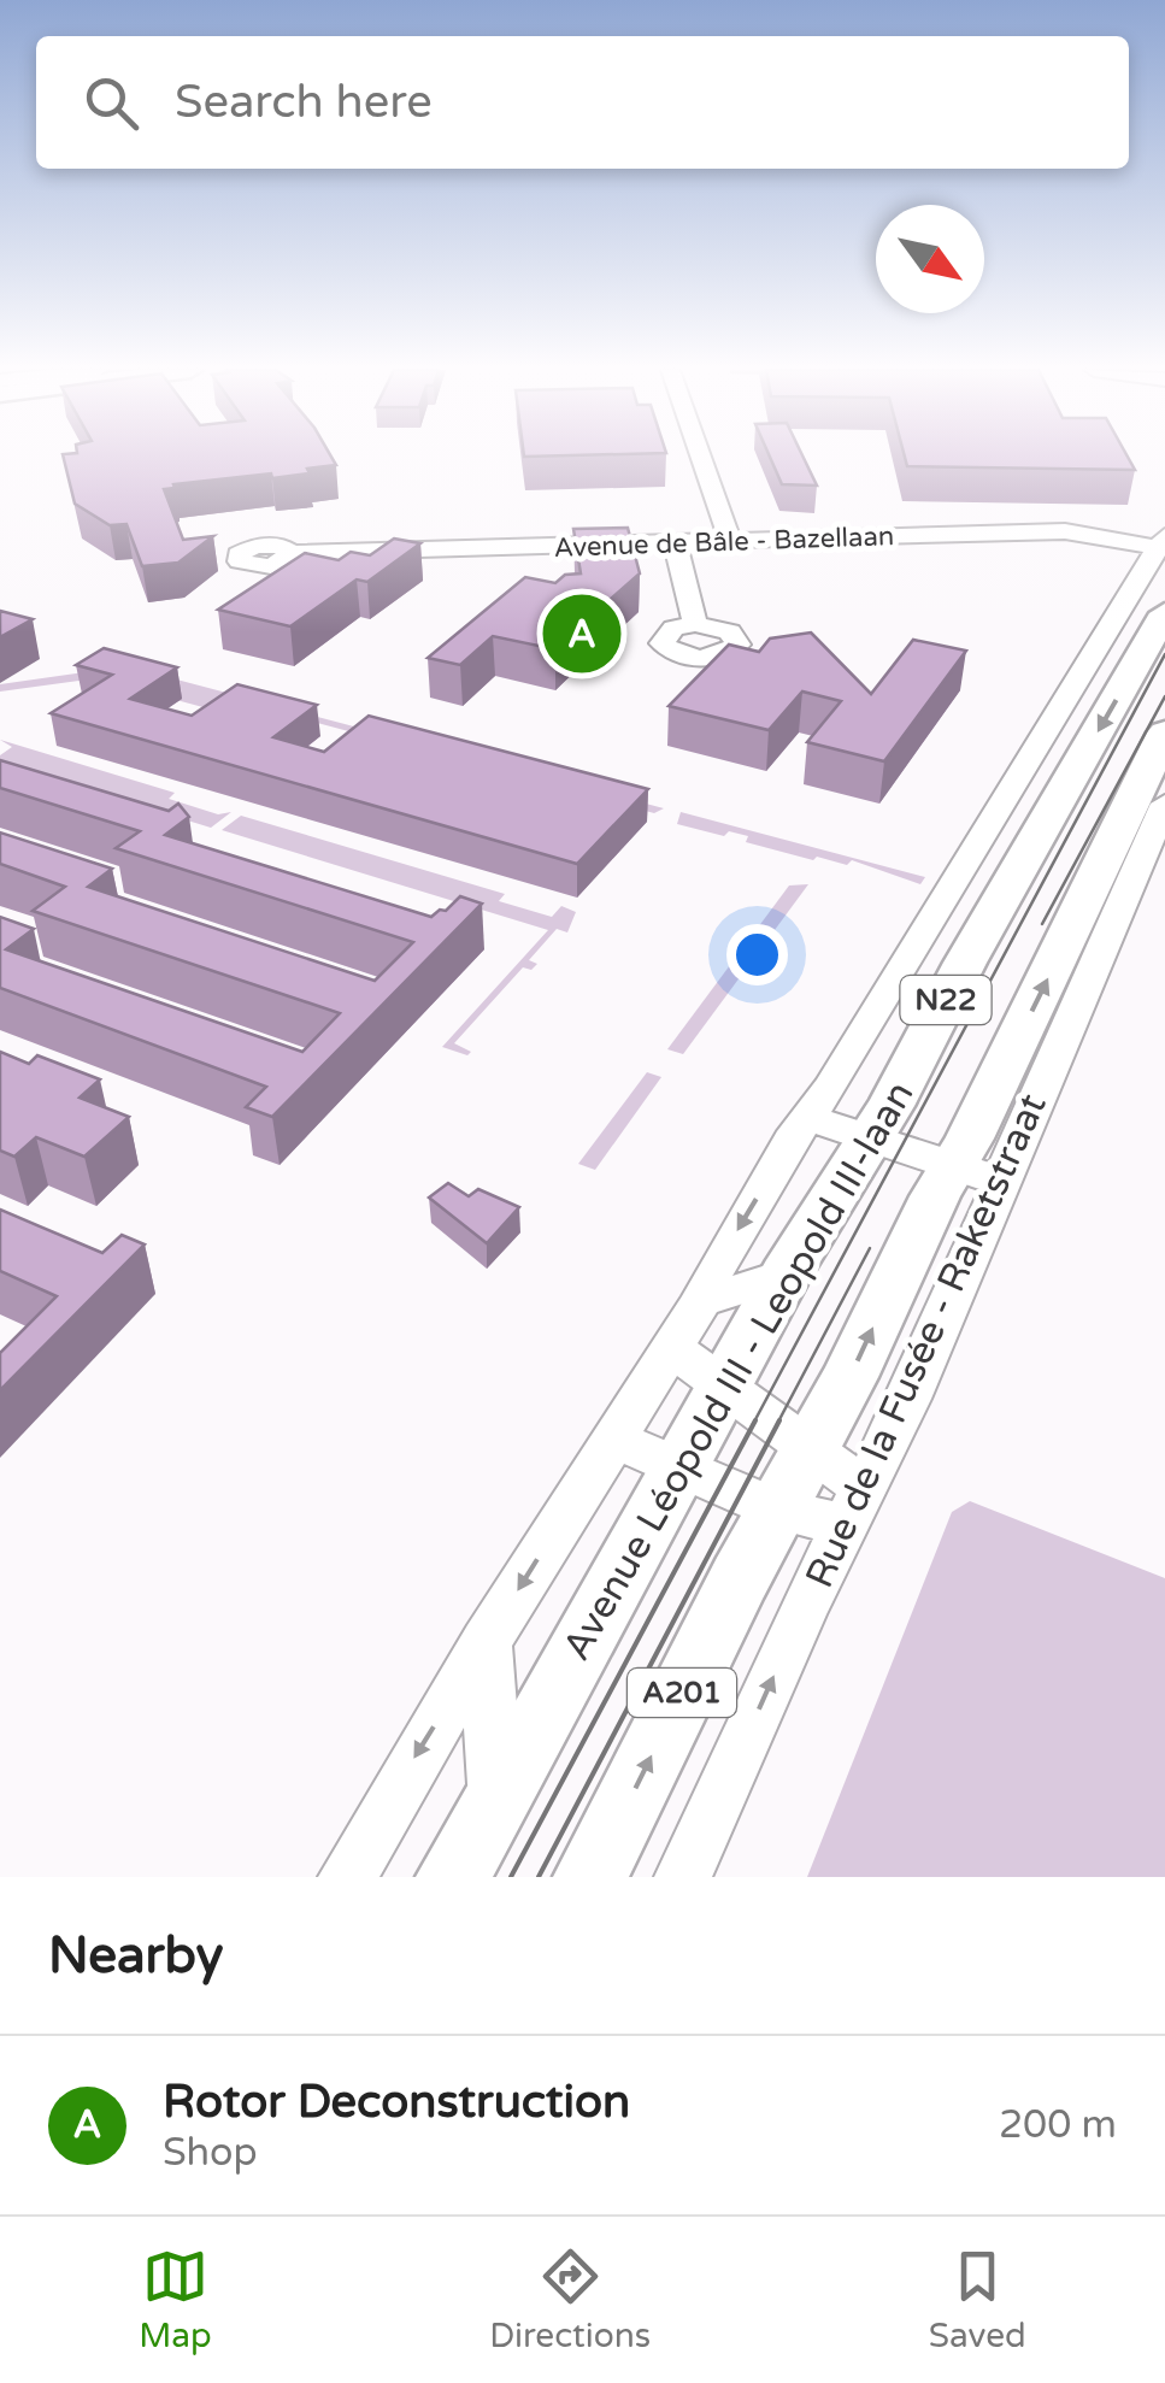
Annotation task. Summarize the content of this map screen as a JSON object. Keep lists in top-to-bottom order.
{
  "streets": {
    "main road": ["N22", "Avenue Léopold III - Leopold III-laan", "A201"],
    "street": ["Avenue de Bâle - Bazellaan", "Rue de la Fusée - Raketstraat"]
  },
  "crossings": [
    ["N22", "A201"]
  ],
  "north": "bottom right",
  "page": {
    "search": "Search here",
    "pins": "A",
    "heading": "Nearby",
    "list": [
      {
        "mark": "A",
        "name": "Rotor Deconstruction",
        "note": "Shop",
        "value": "200 m"
      }
    ],
    "nav": ["Map", "Directions", "Saved"]
  }
}
